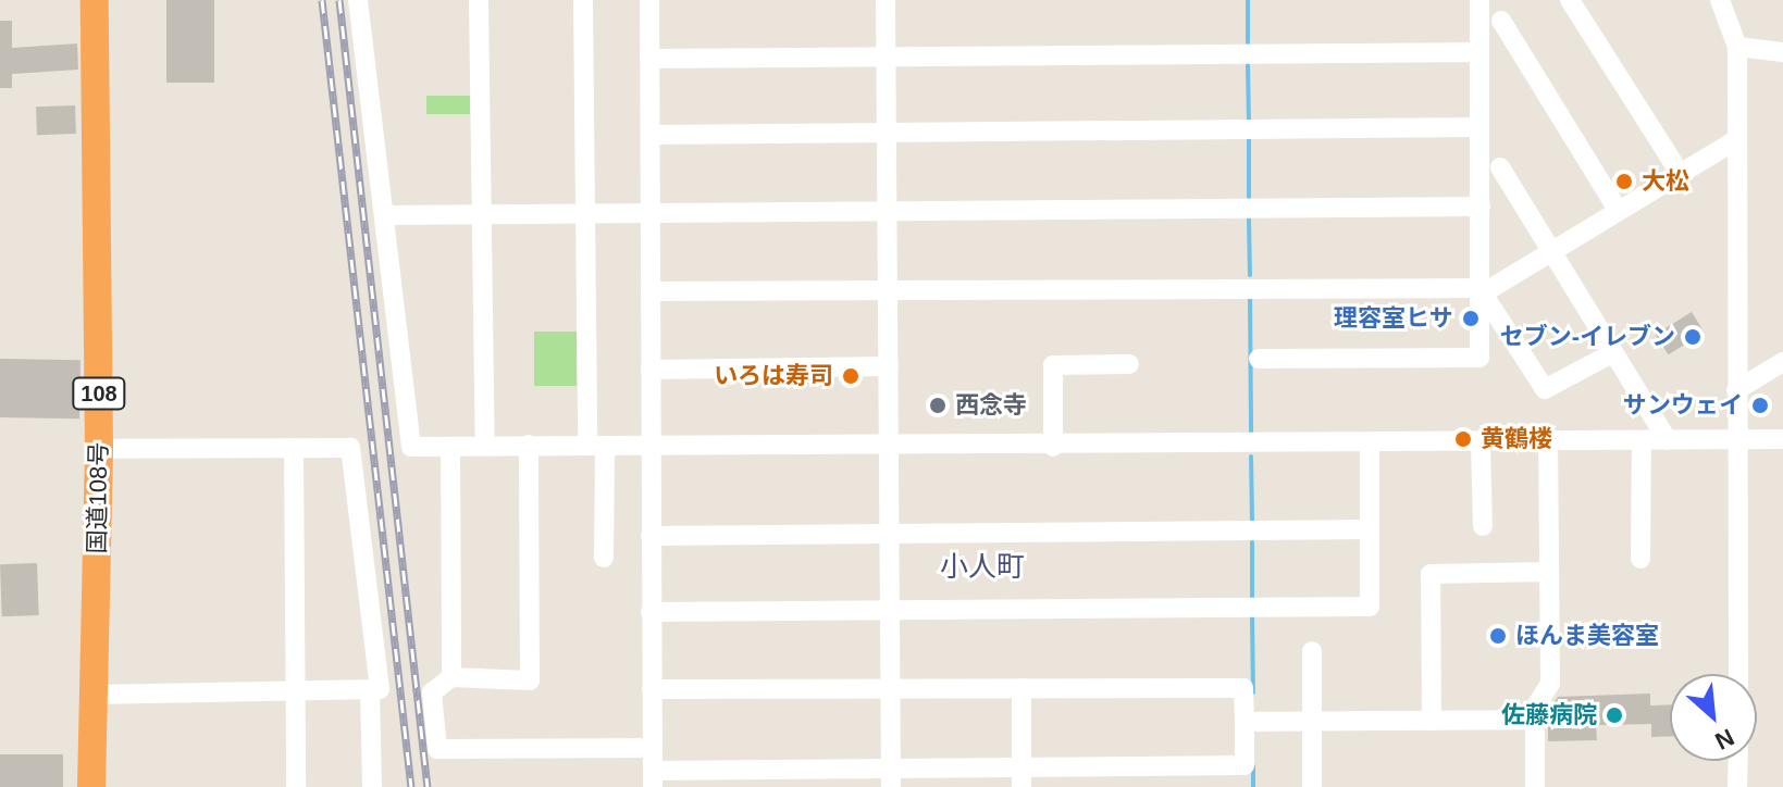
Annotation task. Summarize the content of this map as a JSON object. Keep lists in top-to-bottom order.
{
  "streets": {
    "highway": ["108", "国道108号"]
  },
  "districts": ["小人町"],
  "places": [
    "大松",
    "理容室ヒサ",
    "セブン-イレブン",
    "いろは寿司",
    "西念寺",
    "サンウェイ",
    "黄鶴楼",
    "ほんま美容室",
    "佐藤病院"
  ],
  "north": "bottom right"
}
